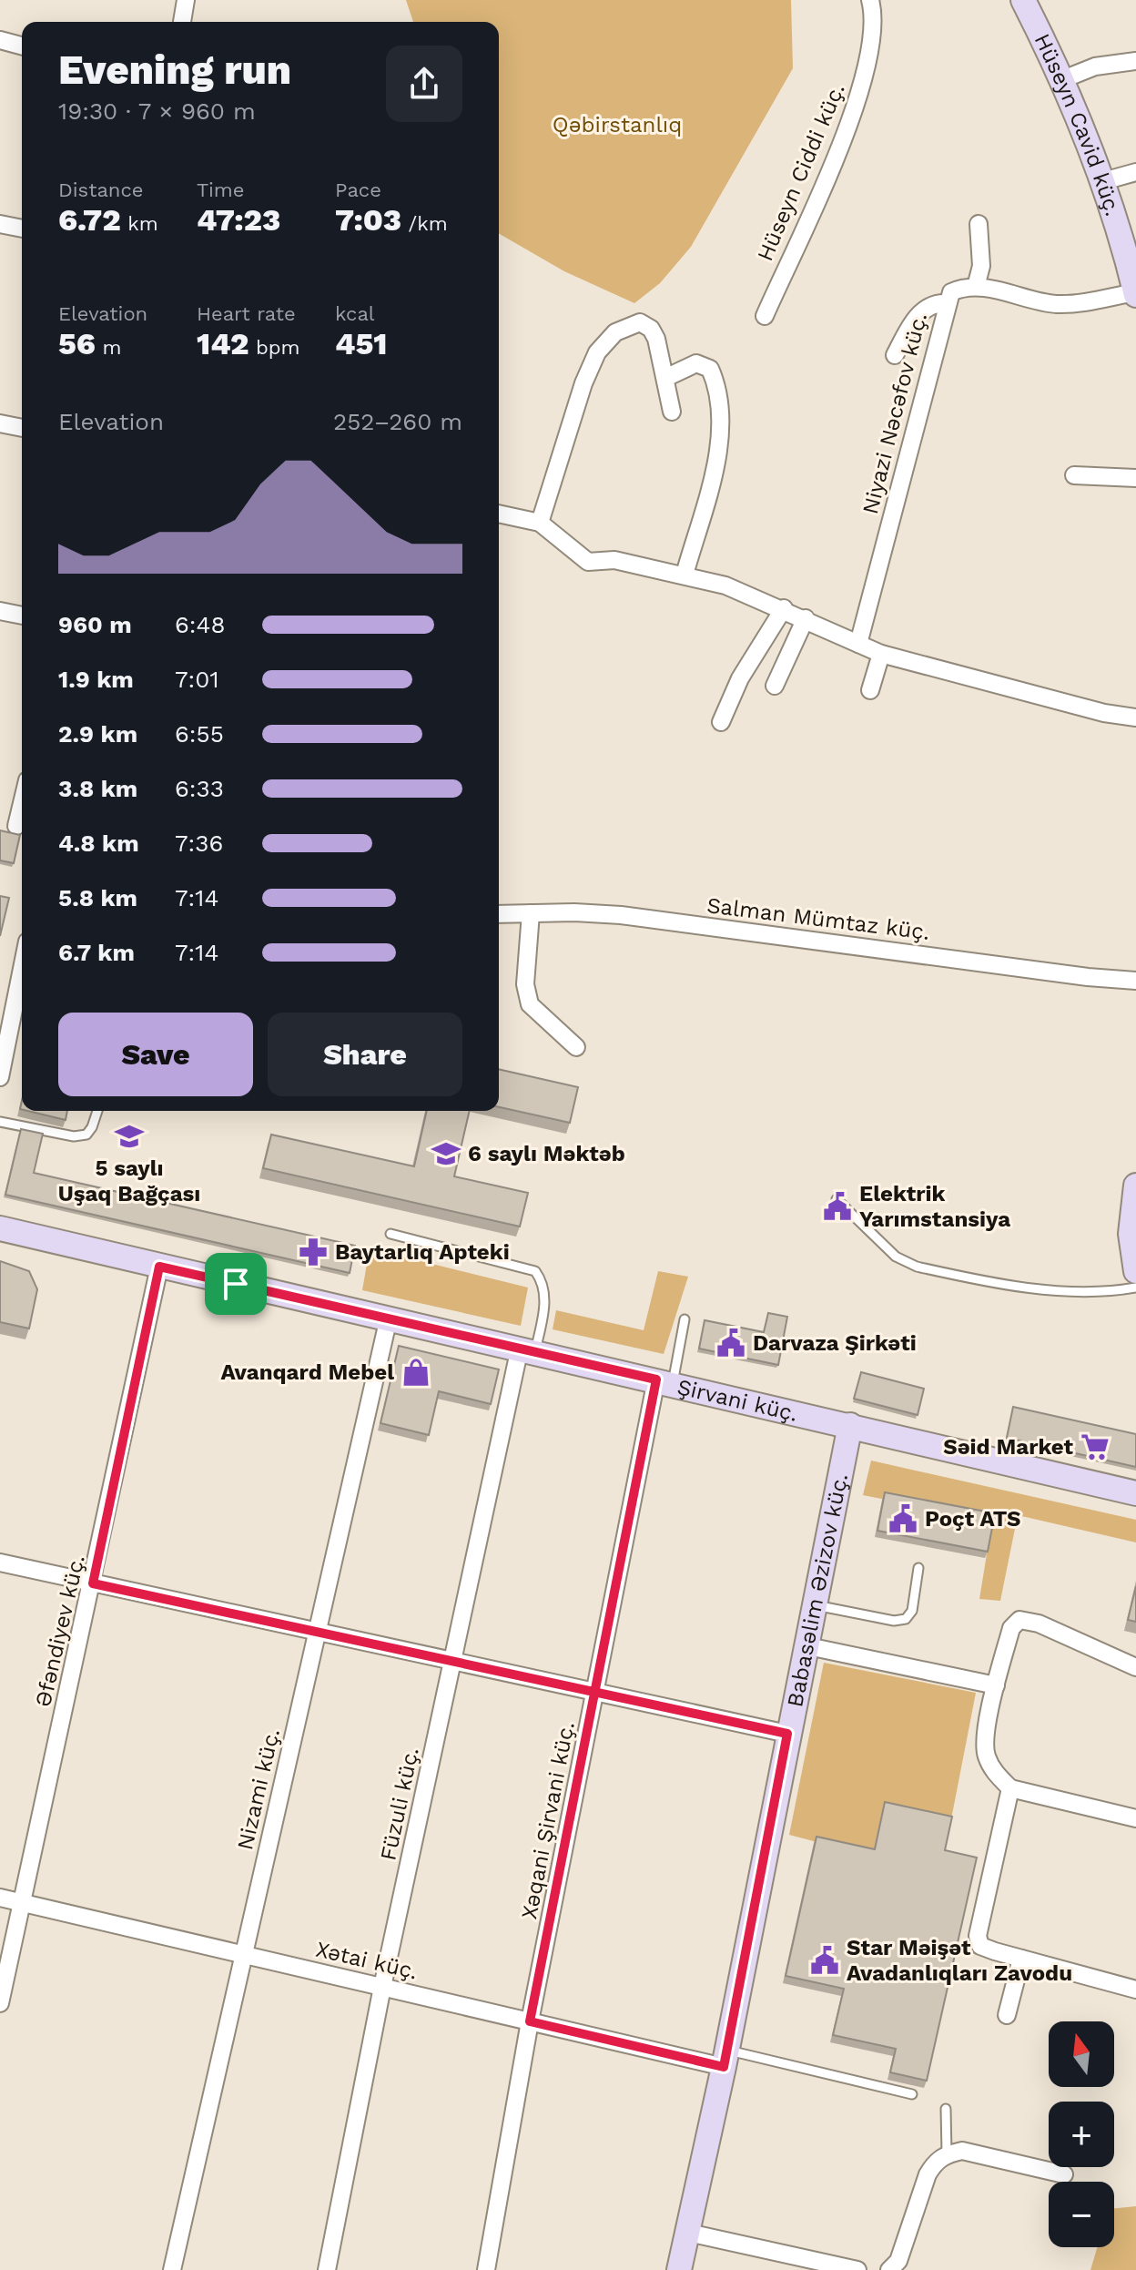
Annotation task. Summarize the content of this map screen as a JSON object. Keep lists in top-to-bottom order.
{
  "streets": {
    "street": [
      "Hüseyn Cavid küç.",
      "Hüseyn Ciddi küç.",
      "Niyazi Nəcəfov küç.",
      "Salman Mümtaz küç.",
      "Şirvani küç.",
      "Babasəlim Əzizov küç.",
      "Əfəndiyev küç.",
      "Nizami küç.",
      "Füzuli küç.",
      "Xəqani Şirvani küç.",
      "Xətai küç."
    ]
  },
  "crossings": [
    ["Şirvani küç.", "Babasəlim Əzizov küç."],
    ["Şirvani küç.", "Əfəndiyev küç."],
    ["Şirvani küç.", "Nizami küç."],
    ["Şirvani küç.", "Füzuli küç."],
    ["Şirvani küç.", "Xəqani Şirvani küç."],
    ["Babasəlim Əzizov küç.", "Xətai küç."],
    ["Əfəndiyev küç.", "Xətai küç."],
    ["Nizami küç.", "Xətai küç."],
    ["Füzuli küç.", "Xətai küç."],
    ["Xəqani Şirvani küç.", "Xətai küç."]
  ],
  "parks": ["Qəbirstanlıq"],
  "places": {
    "school or university": ["5 saylı Uşaq Bağçası", "6 saylı Məktəb"],
    "public building": [
      "Elektrik Yarımstansiya",
      "Darvaza Şirkəti",
      "Poçt ATS",
      "Star Məişət Avadanlıqları Zavodu"
    ],
    "pharmacy": ["Baytarlıq Apteki"],
    "shop": ["Avanqard Mebel"],
    "supermarket": ["Səid Market"]
  },
  "north": "top",
  "page": {
    "heading": ["Evening run", "19:30 · 7 × 960 m"],
    "stats": [
      ["Distance", "6.72 km"],
      ["Time", "47:23"],
      ["Pace", "7:03 /km"],
      ["Elevation", "56 m"],
      ["Heart rate", "142 bpm"],
      ["kcal", "451"]
    ],
    "chart": ["Elevation", "252–260 m"],
    "list": [
      {
        "name": "960 m",
        "note": "6:48"
      },
      {
        "name": "1.9 km",
        "note": "7:01"
      },
      {
        "name": "2.9 km",
        "note": "6:55"
      },
      {
        "name": "3.8 km",
        "note": "6:33"
      },
      {
        "name": "4.8 km",
        "note": "7:36"
      },
      {
        "name": "5.8 km",
        "note": "7:14"
      },
      {
        "name": "6.7 km",
        "note": "7:14"
      }
    ],
    "buttons": ["Save", "Share"],
    "map_buttons": ["+", "−"]
  }
}
